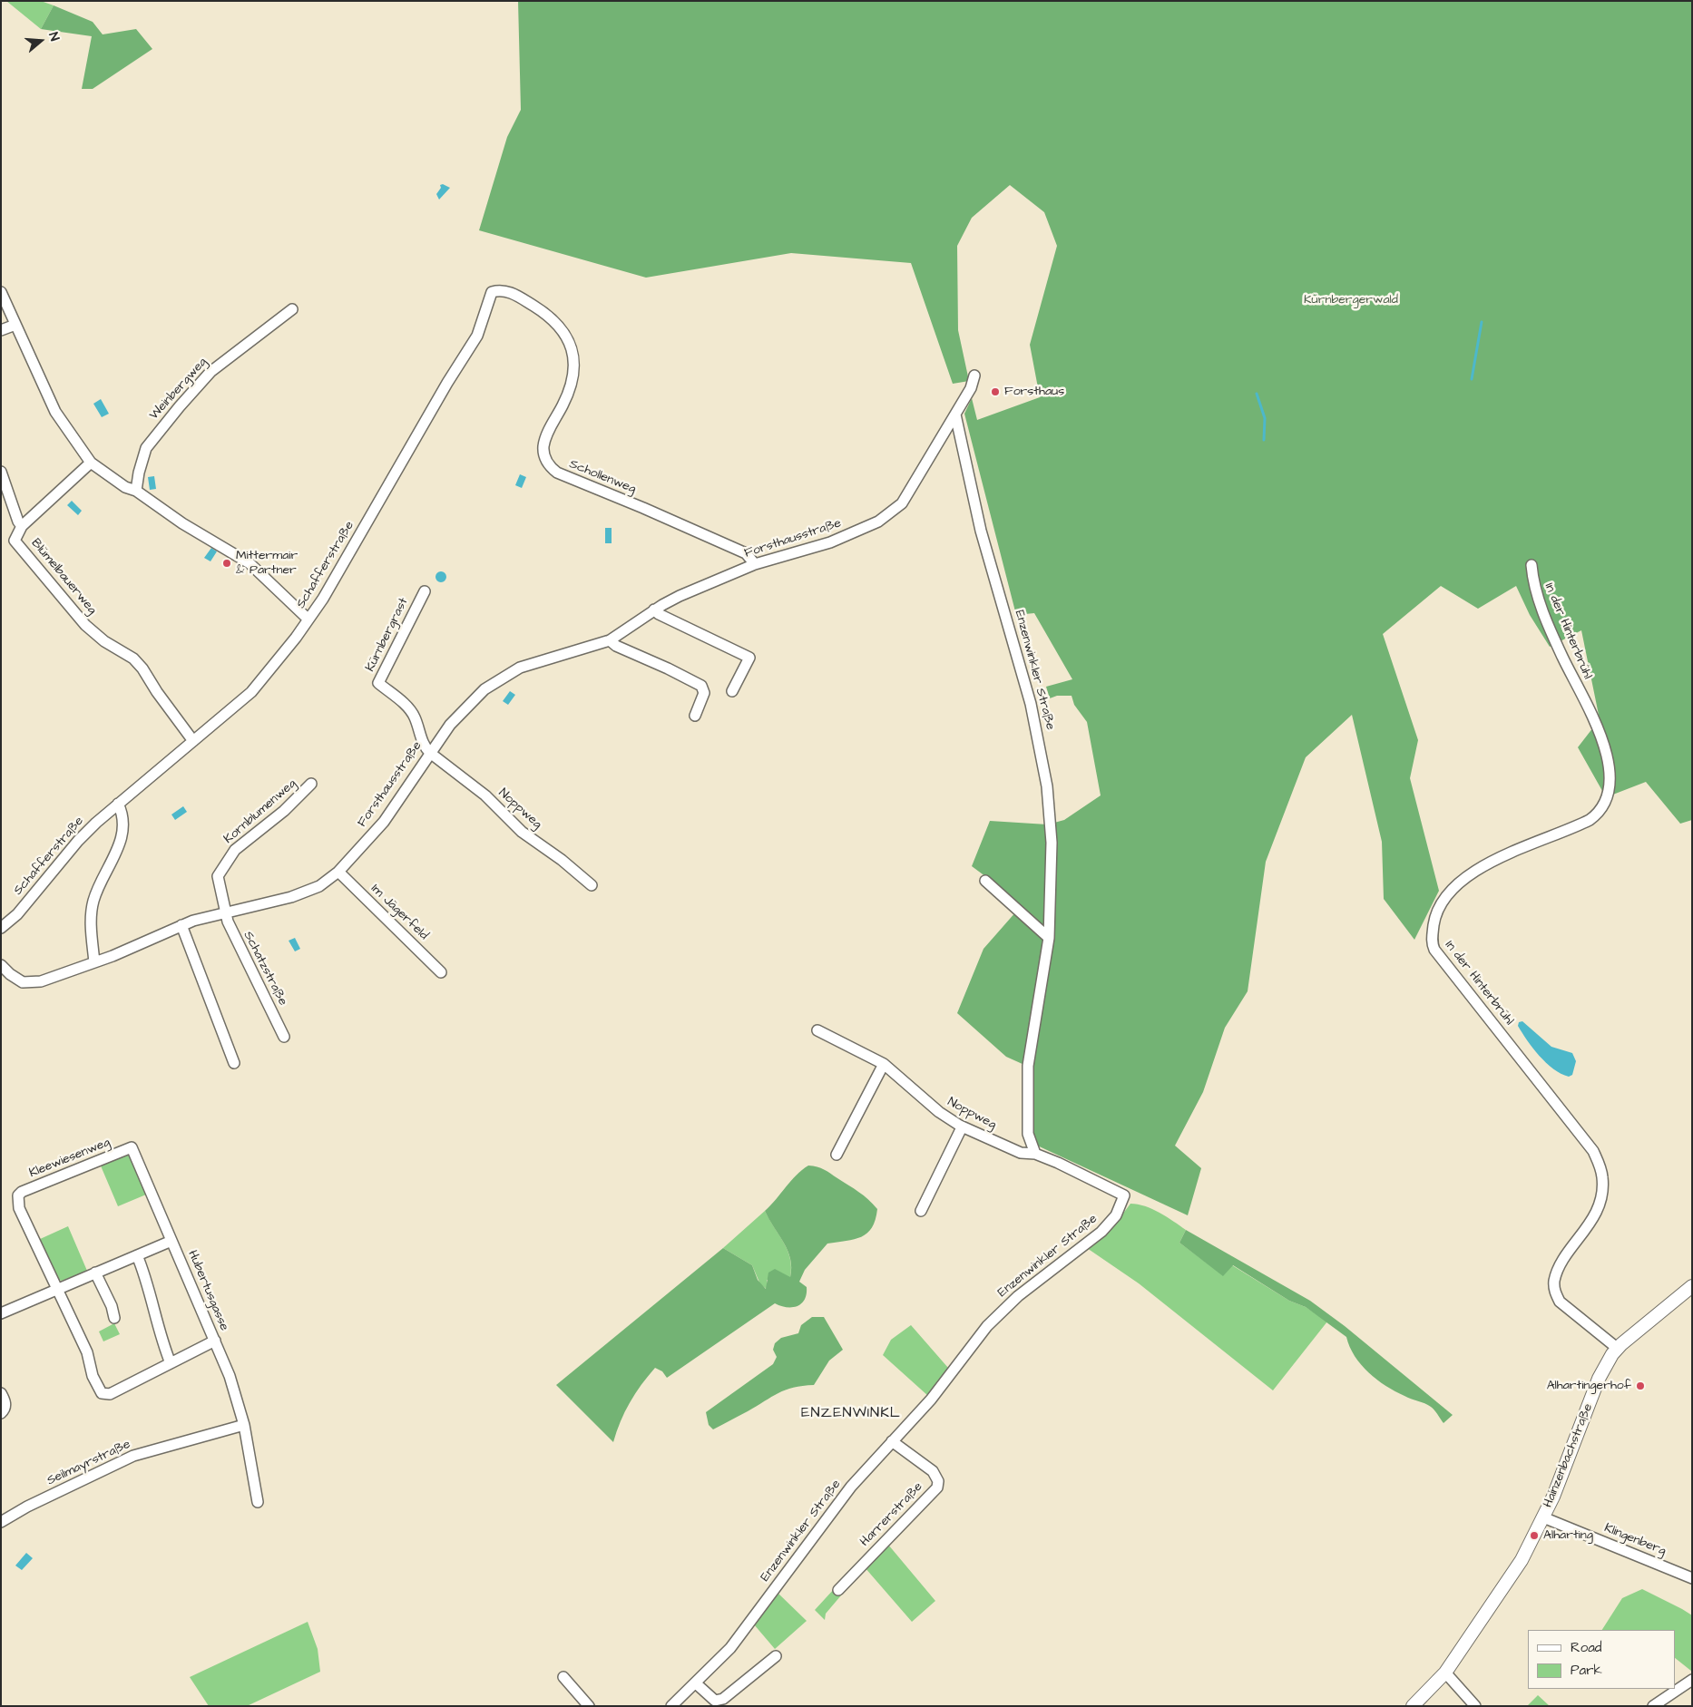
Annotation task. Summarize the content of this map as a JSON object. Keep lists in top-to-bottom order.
{
  "streets": {
    "street": [
      "Weinbergweg",
      "Schollenweg",
      "Forsthausstraße",
      "Schafferstraße",
      "Blümelbauerweg",
      "In der Hinterbrühl",
      "Kürnbergrast",
      "Enzenwinkler Straße",
      "Noppweg",
      "Kornblumenweg",
      "Im Jägerfeld",
      "Schatzstraße",
      "Kleewiesenweg",
      "Hubertusgasse",
      "Hainzenbachstraße",
      "Seilmayrstraße",
      "Harrerstraße",
      "Klingenberg"
    ]
  },
  "crossings": [
    ["Schollenweg", "Forsthausstraße"],
    ["Schollenweg", "Schafferstraße"],
    ["Forsthausstraße", "Kürnbergrast"],
    ["Forsthausstraße", "Enzenwinkler Straße"],
    ["Forsthausstraße", "Noppweg"],
    ["Forsthausstraße", "Kornblumenweg"],
    ["Forsthausstraße", "Im Jägerfeld"],
    ["Forsthausstraße", "Schatzstraße"],
    ["Schafferstraße", "Blümelbauerweg"],
    ["In der Hinterbrühl", "Hainzenbachstraße"],
    ["Kürnbergrast", "Noppweg"],
    ["Enzenwinkler Straße", "Noppweg"],
    ["Enzenwinkler Straße", "Harrerstraße"],
    ["Kornblumenweg", "Schatzstraße"],
    ["Kleewiesenweg", "Hubertusgasse"],
    ["Hainzenbachstraße", "Klingenberg"]
  ],
  "districts": ["ENZENWINKL"],
  "parks": ["Kürnbergerwald"],
  "places": [
    "Forsthaus",
    "Mittermair & Partner",
    "Alhartingerhof",
    "Alharting"
  ],
  "legend": ["Road", "Park"],
  "north": "right"
}
